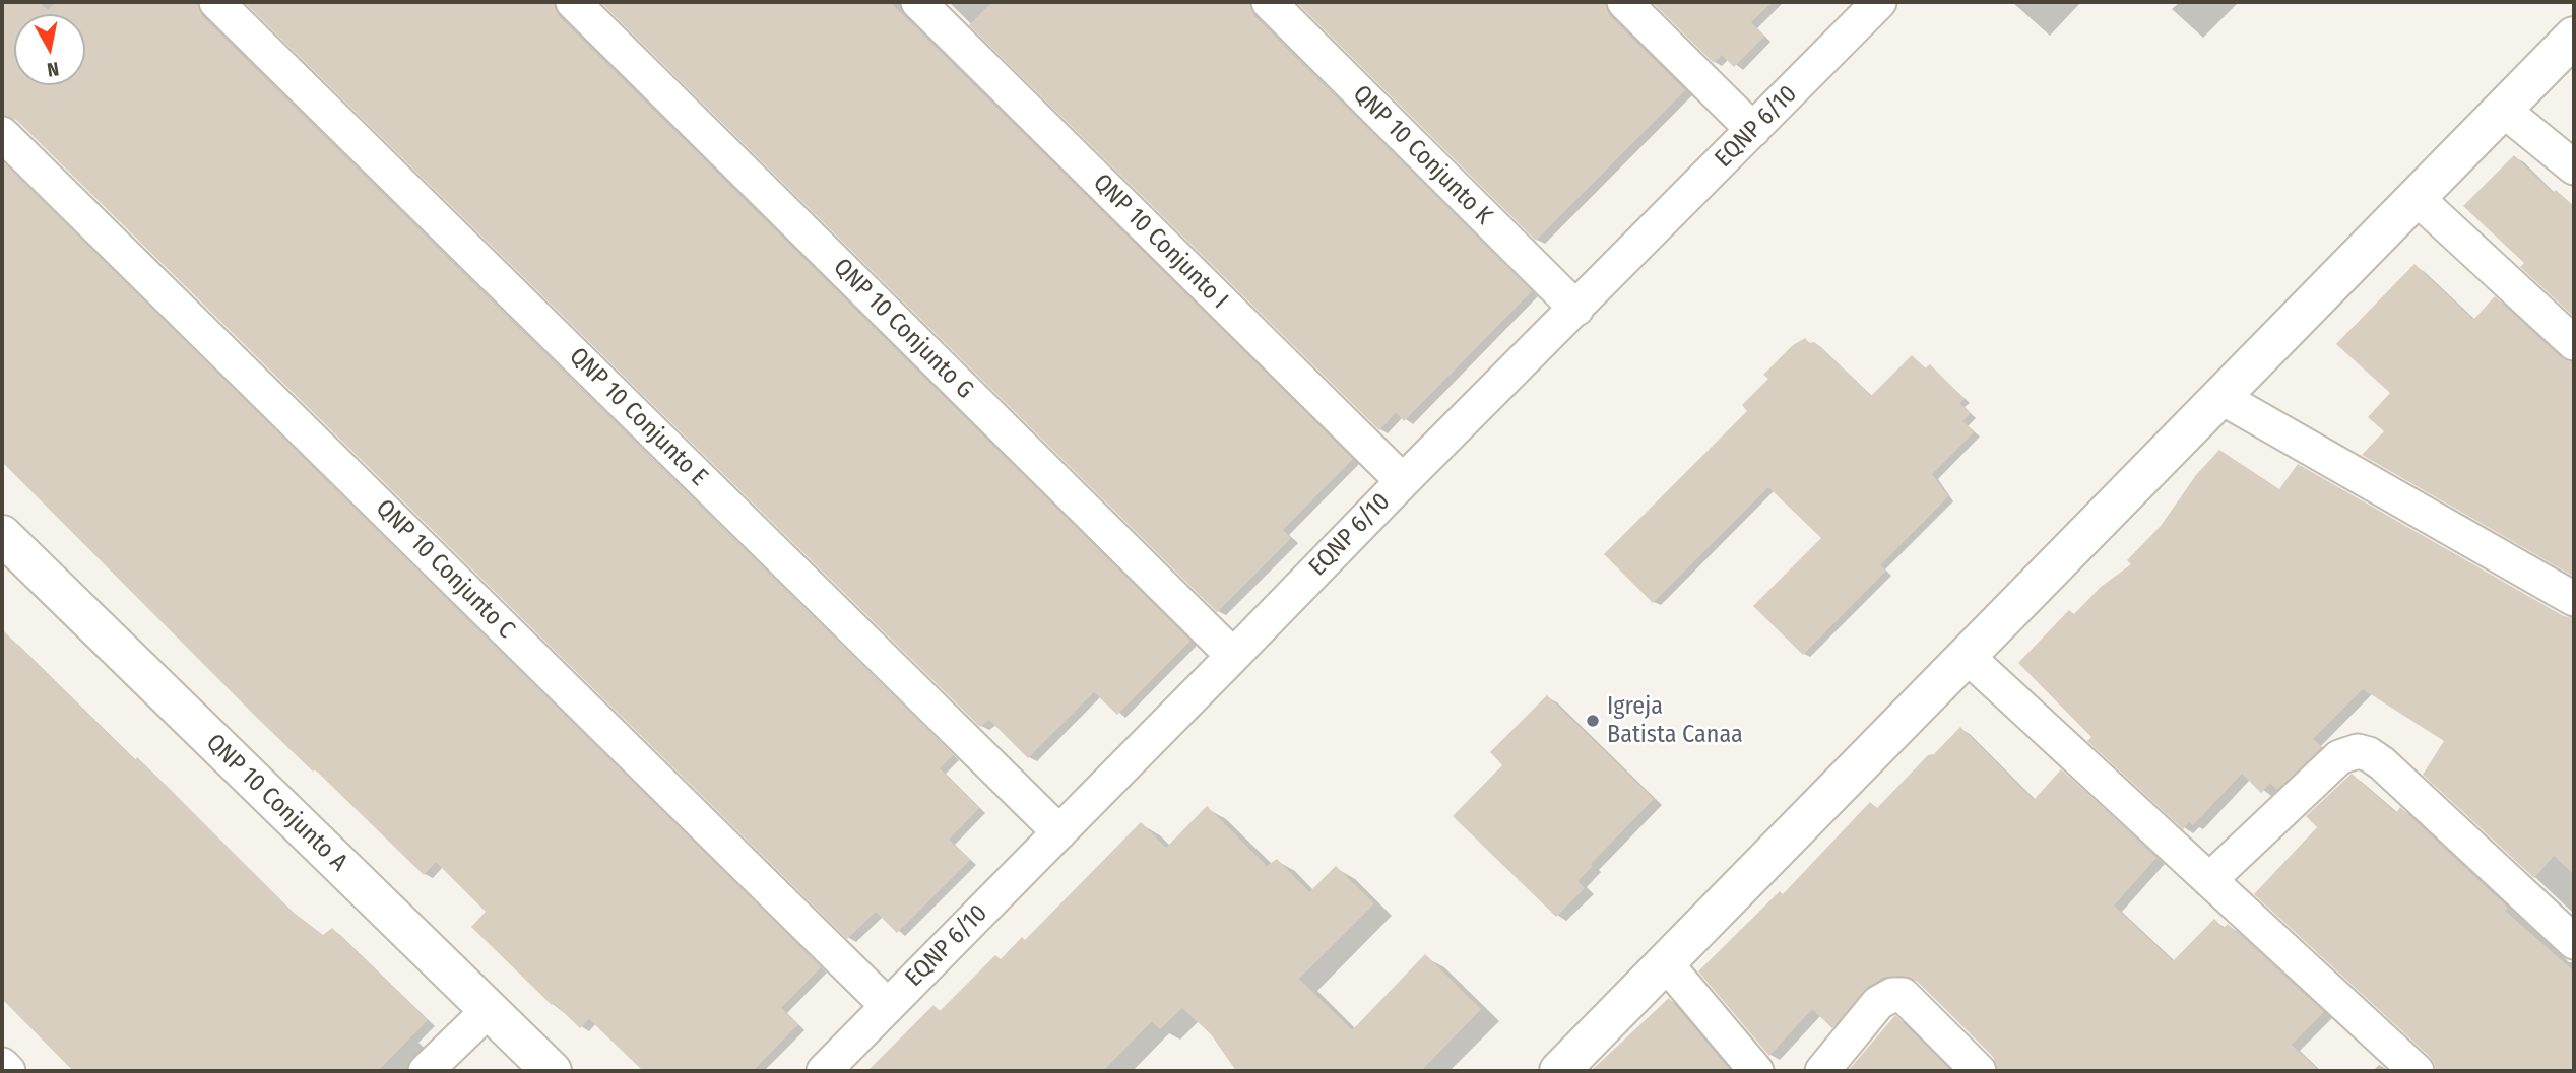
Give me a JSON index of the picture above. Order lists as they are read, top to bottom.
{
  "streets": {
    "street": [
      "EQNP 6/10",
      "QNP 10 Conjunto K",
      "QNP 10 Conjunto I",
      "QNP 10 Conjunto G",
      "QNP 10 Conjunto E",
      "QNP 10 Conjunto C",
      "QNP 10 Conjunto A"
    ]
  },
  "crossings": [
    ["EQNP 6/10", "QNP 10 Conjunto K"],
    ["EQNP 6/10", "QNP 10 Conjunto I"],
    ["EQNP 6/10", "QNP 10 Conjunto G"],
    ["EQNP 6/10", "QNP 10 Conjunto E"],
    ["EQNP 6/10", "QNP 10 Conjunto C"]
  ],
  "places": ["Igreja Batista Canaa"],
  "north": "bottom"
}
